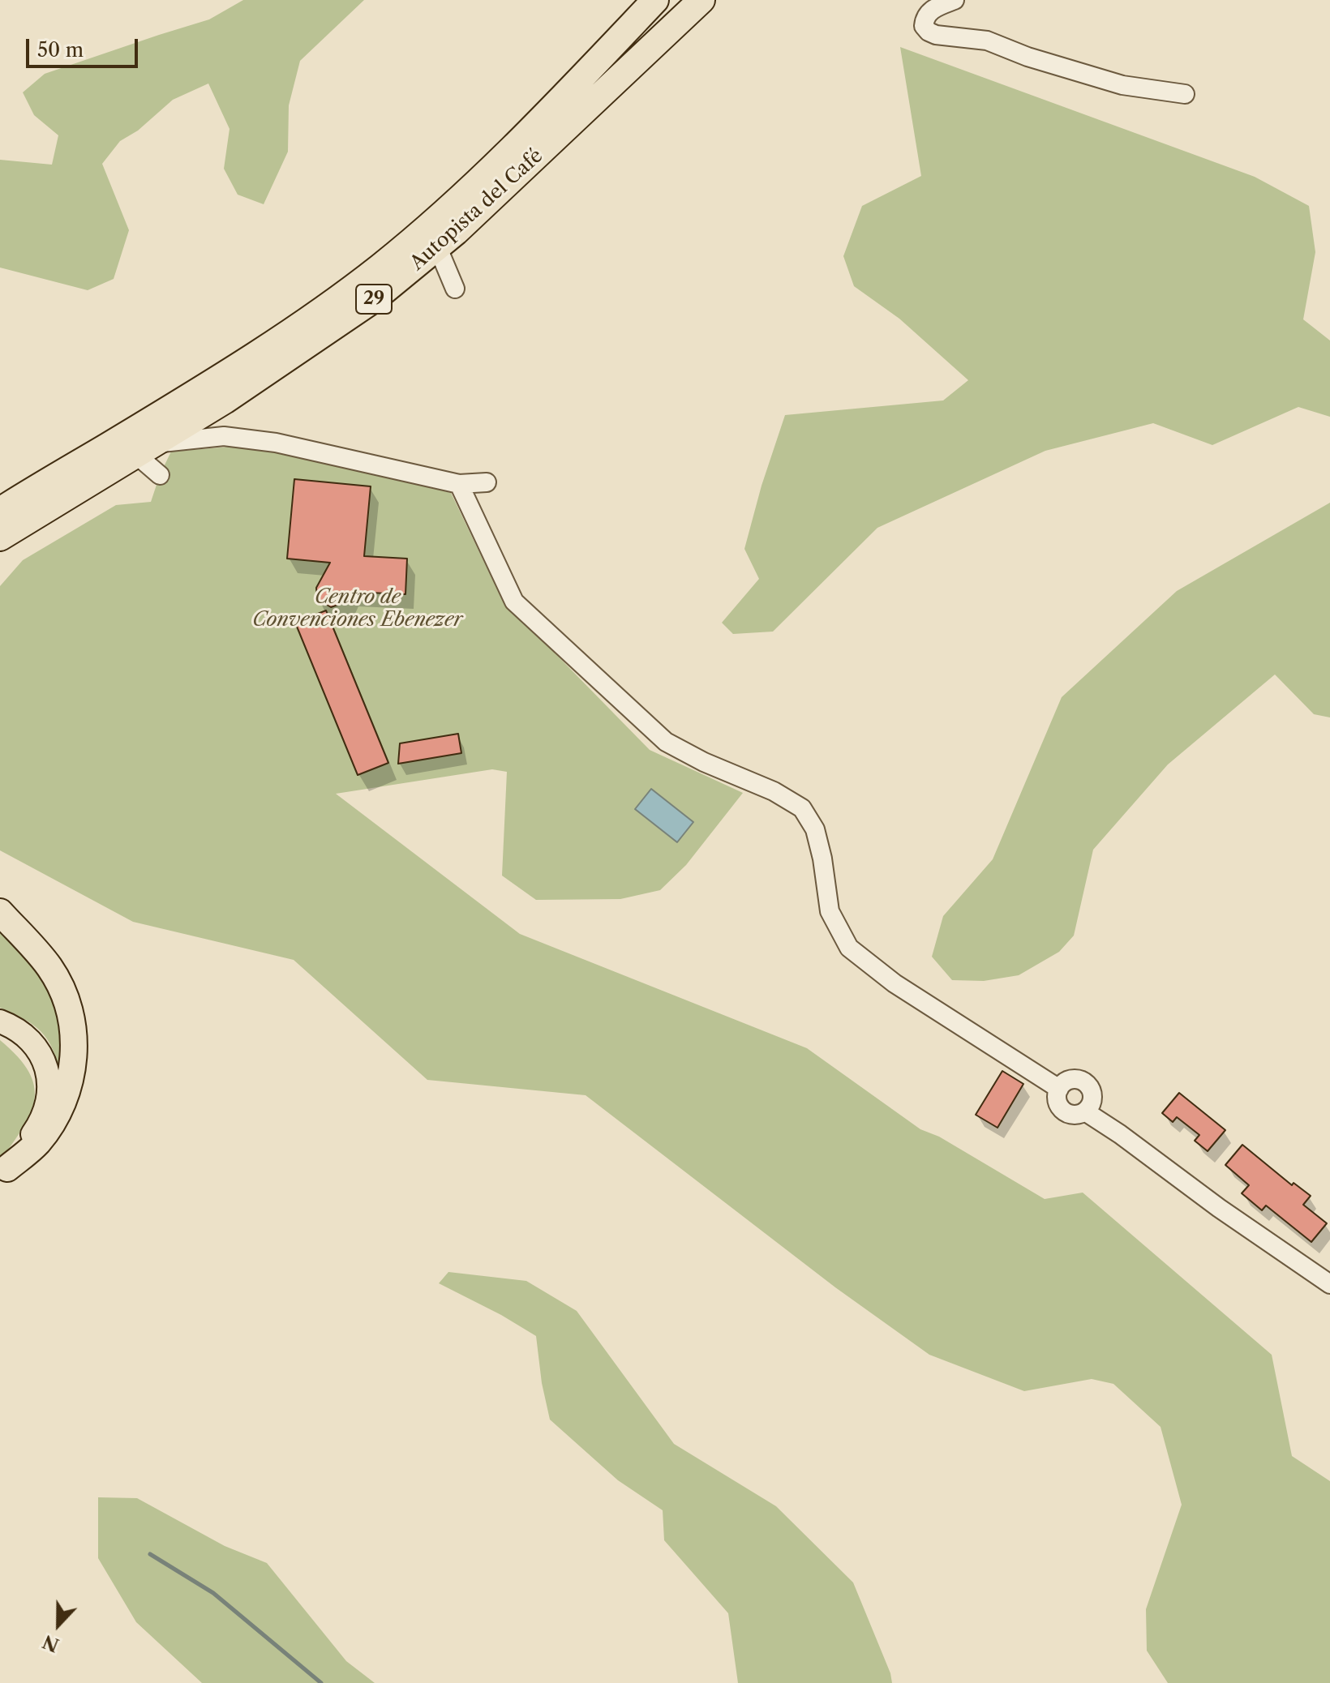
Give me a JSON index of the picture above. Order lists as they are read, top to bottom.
{
  "streets": {
    "highway": ["Autopista del Café", "29"]
  },
  "parks": ["Centro de Convenciones Ebenezer"],
  "scale_bar": "50 m",
  "north": "bottom"
}
